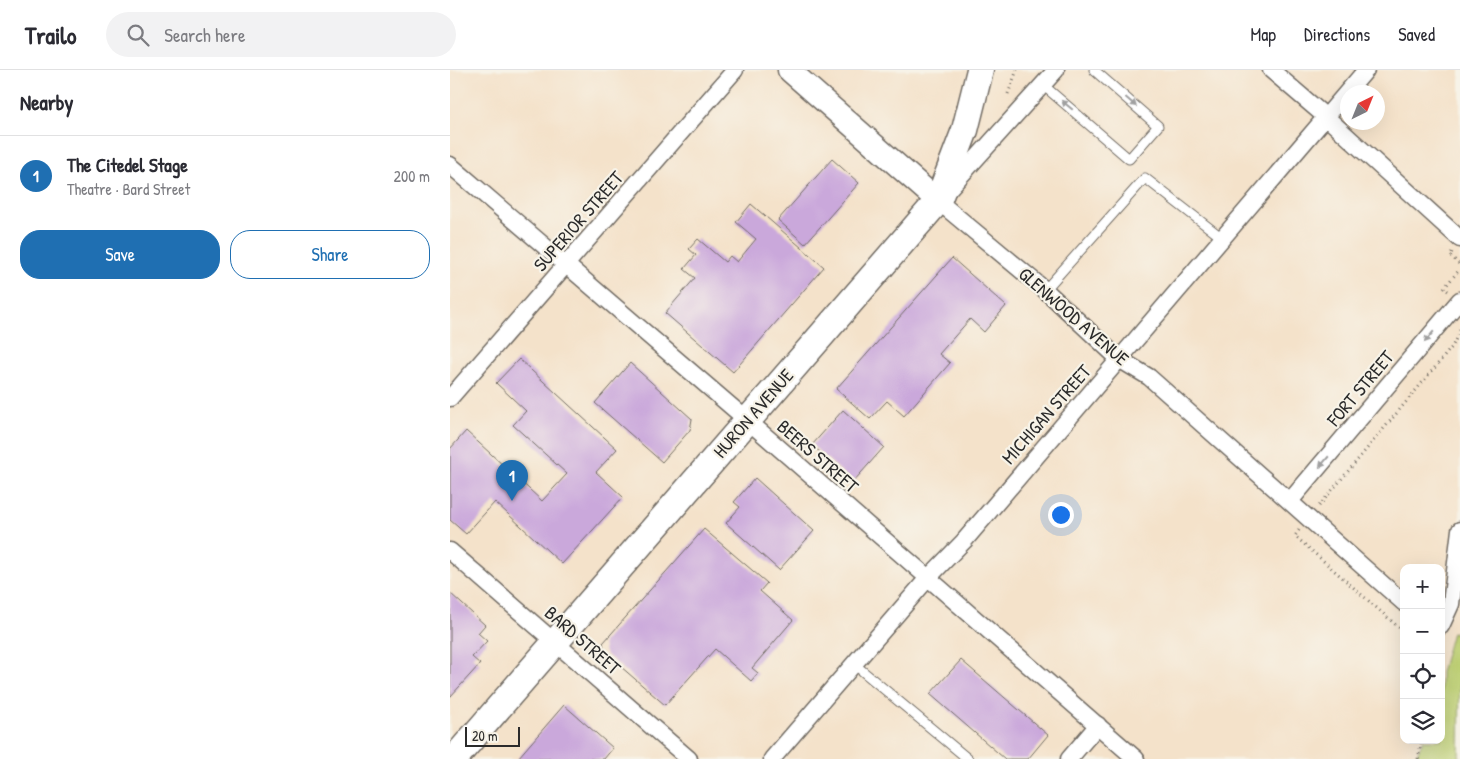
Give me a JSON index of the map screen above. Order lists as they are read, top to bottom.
{
  "streets": {
    "main road": ["HURON AVENUE"],
    "street": [
      "SUPERIOR STREET",
      "GLENWOOD AVENUE",
      "FORT STREET",
      "MICHIGAN STREET",
      "BEERS STREET",
      "BARD STREET"
    ]
  },
  "crossings": [
    ["SUPERIOR STREET", "BEERS STREET"],
    ["GLENWOOD AVENUE", "FORT STREET"],
    ["GLENWOOD AVENUE", "HURON AVENUE"],
    ["GLENWOOD AVENUE", "MICHIGAN STREET"],
    ["HURON AVENUE", "BEERS STREET"],
    ["HURON AVENUE", "BARD STREET"],
    ["MICHIGAN STREET", "BEERS STREET"]
  ],
  "one_way": ["FORT STREET"],
  "scale_bar": "20 m",
  "north": "top right",
  "page": {
    "header": "Trailo",
    "search": "Search here",
    "nav": ["Map", "Directions", "Saved"],
    "heading": "Nearby",
    "list": [
      {
        "mark": "1",
        "name": "The Citedel Stage",
        "note": "Theatre · Bard Street",
        "value": "200 m"
      }
    ],
    "buttons": ["Save", "Share"],
    "pins": "1",
    "map_buttons": ["+", "−"],
    "scale": "20 m"
  }
}
